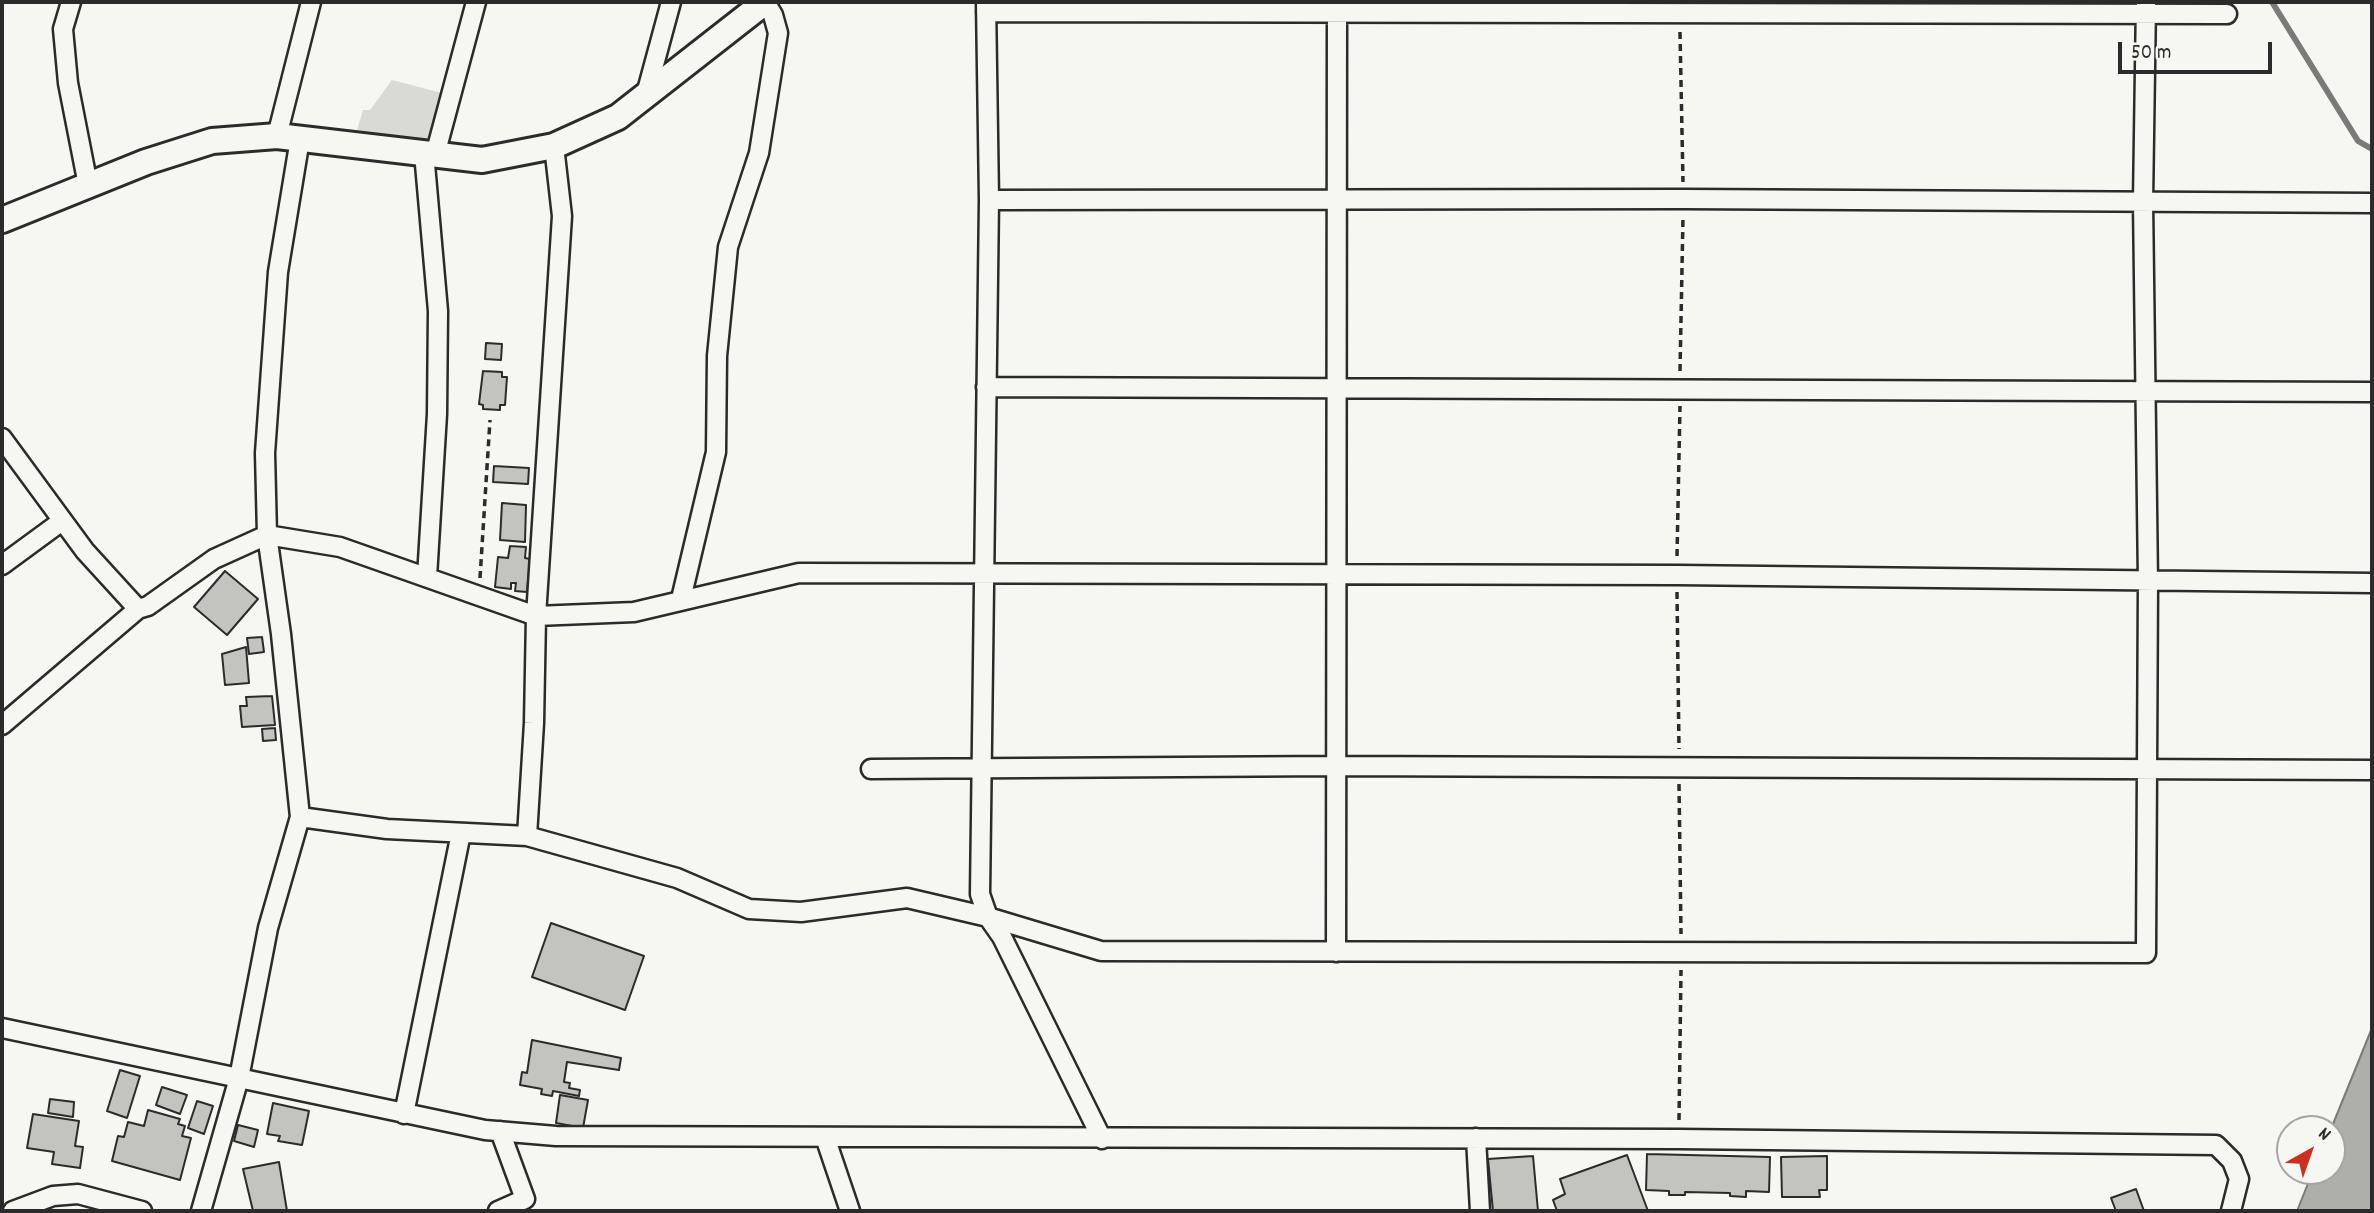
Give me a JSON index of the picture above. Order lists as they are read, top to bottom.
{
  "scale_bar": "50 m",
  "north": "top right"
}
